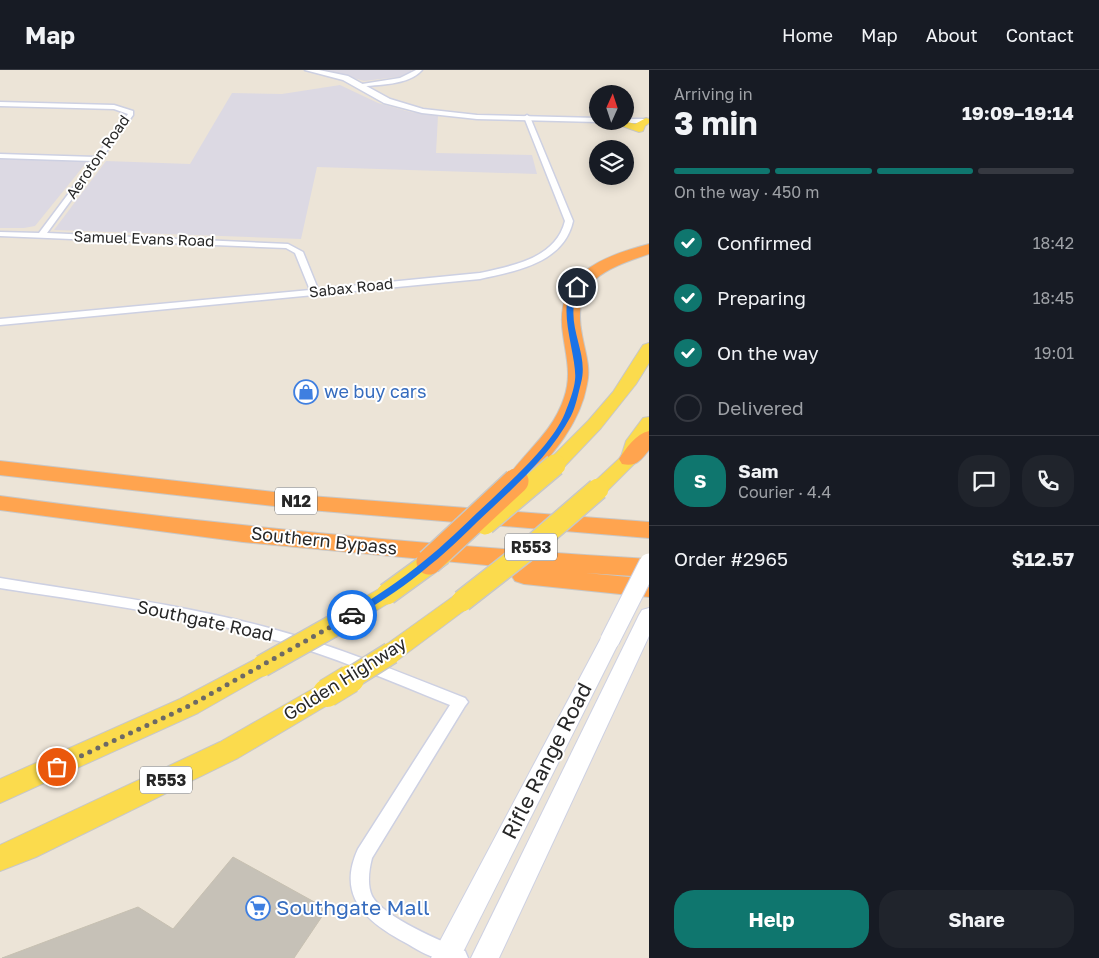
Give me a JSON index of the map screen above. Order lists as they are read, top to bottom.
{
  "streets": {
    "highway": [
      "N12",
      "Southern Bypass",
      "R553",
      "Golden Highway"
    ],
    "main road": ["Rifle Range Road"],
    "street": [
      "Aeroton Road",
      "Samuel Evans Road",
      "Sabax Road",
      "Southgate Road"
    ]
  },
  "crossings": [
    ["Aeroton Road", "Samuel Evans Road"],
    ["Samuel Evans Road", "Sabax Road"],
    ["Southgate Road", "Rifle Range Road"]
  ],
  "places": {
    "shop": ["we buy cars"],
    "supermarket": ["Southgate Mall"]
  },
  "north": "top",
  "page": {
    "header": "Map",
    "nav": [
      "Home",
      "Map",
      "About",
      "Contact"
    ],
    "heading": ["3 min", "Arriving in", "19:09–19:14"],
    "panel": [
      "Sam",
      "Courier · 4.4",
      "Order #2965",
      "$12.57"
    ],
    "bar": "On the way · 450 m",
    "list": [
      ["Confirmed", "18:42"],
      ["Preparing", "18:45"],
      ["On the way", "19:01"],
      "Delivered"
    ],
    "round": "S",
    "buttons": ["Help", "Share"]
  }
}
